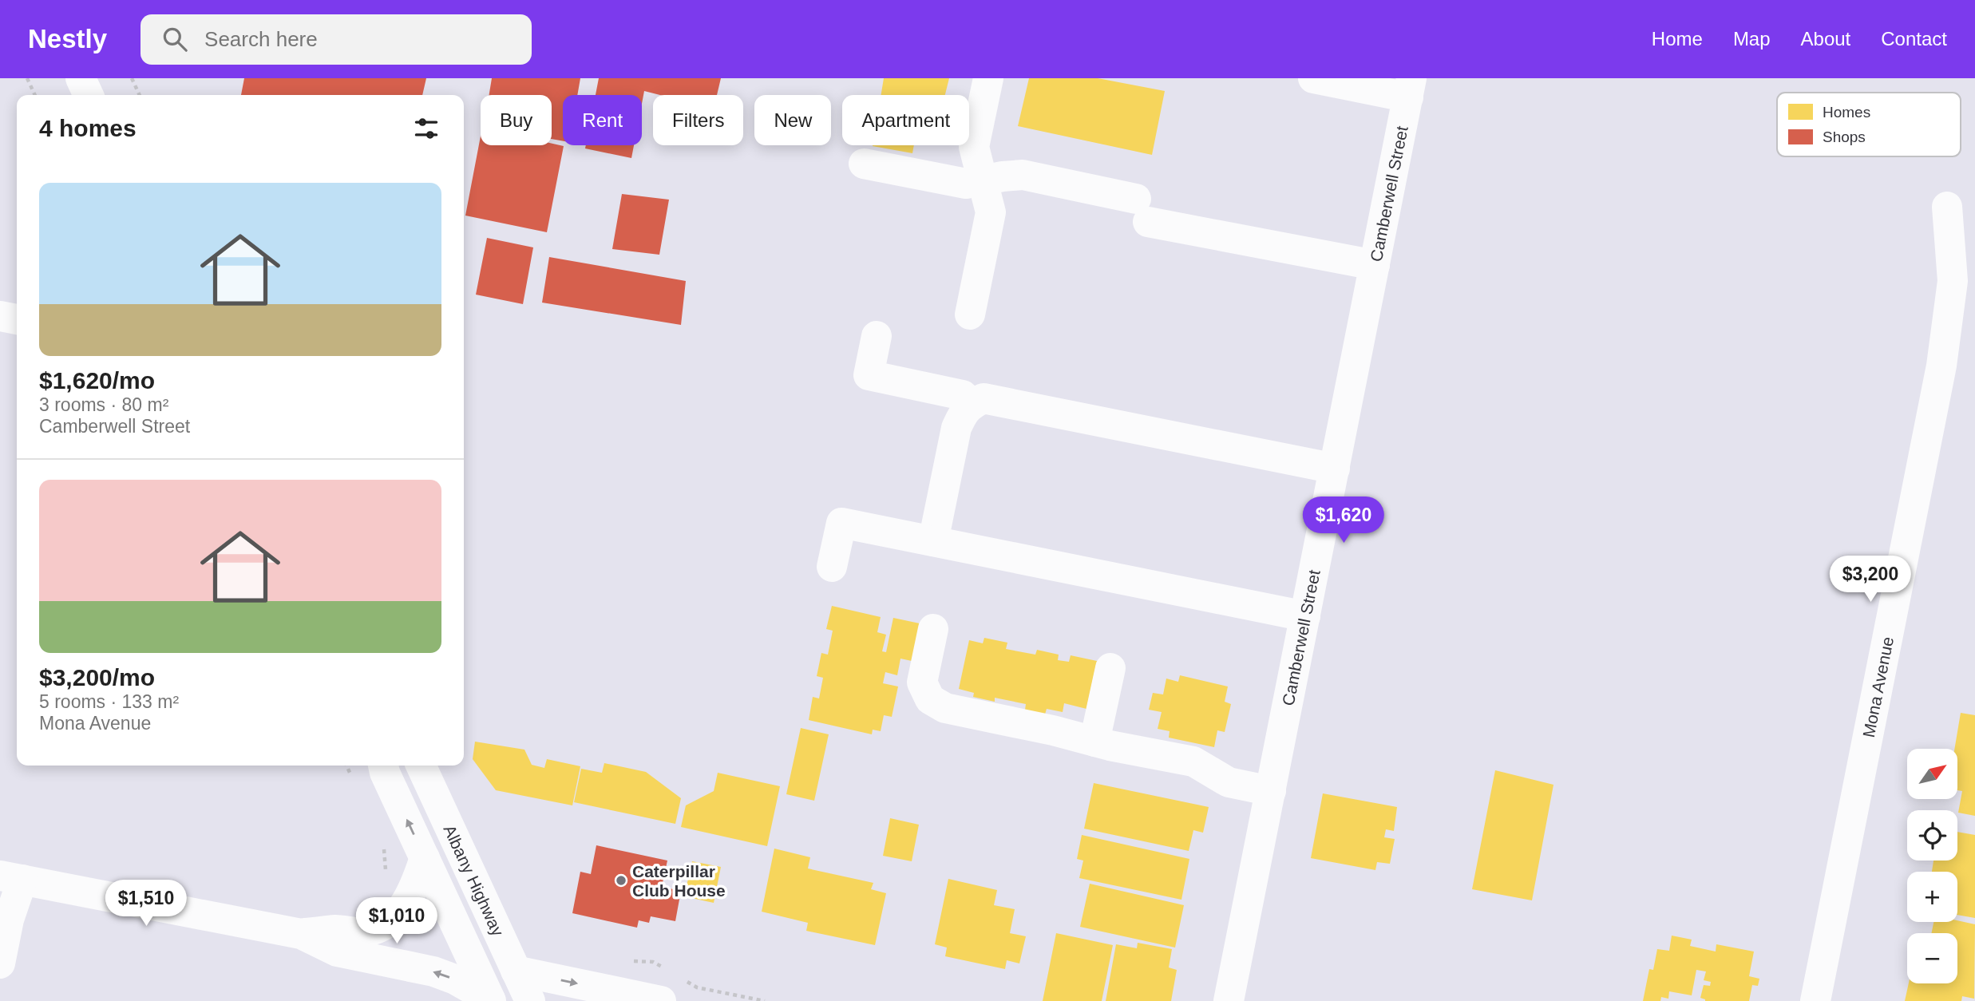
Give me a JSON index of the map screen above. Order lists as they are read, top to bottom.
{
  "streets": {
    "main road": ["Camberwell Street", "Mona Avenue", "Albany Highway"]
  },
  "places": ["Caterpillar Club House"],
  "legend": ["Homes", "Shops"],
  "north": "top right",
  "page": {
    "header": "Nestly",
    "search": "Search here",
    "nav": [
      "Home",
      "Map",
      "About",
      "Contact"
    ],
    "chip": [
      "Buy",
      "Rent",
      "Filters",
      "New",
      "Apartment"
    ],
    "heading": "4 homes",
    "list": [
      {
        "name": "$1,620/mo",
        "note": "3 rooms · 80 m² · Camberwell Street"
      },
      {
        "name": "$3,200/mo",
        "note": "5 rooms · 133 m² · Mona Avenue"
      }
    ],
    "price": [
      "$1,620",
      "$3,200",
      "$1,510",
      "$1,010"
    ],
    "map_buttons": ["+", "−"]
  }
}
